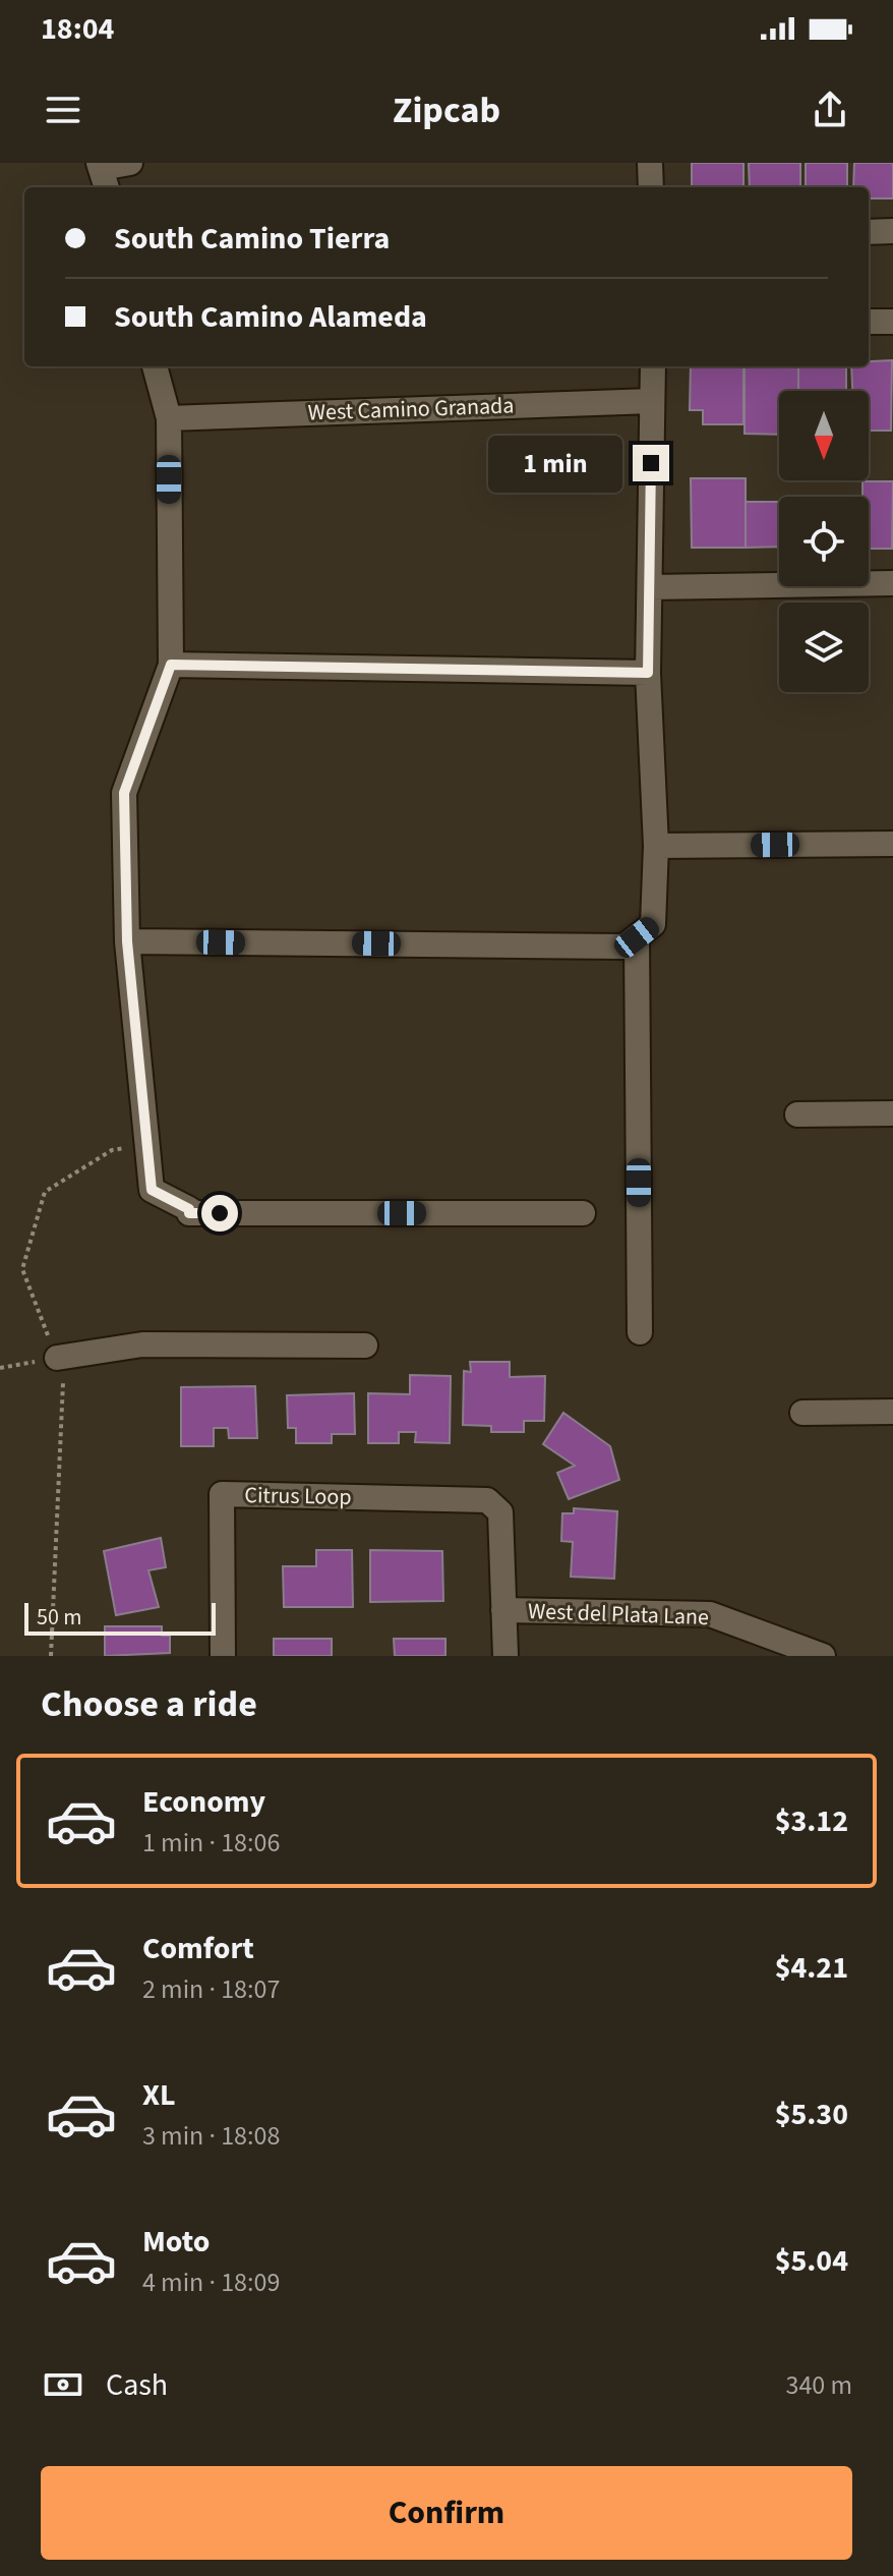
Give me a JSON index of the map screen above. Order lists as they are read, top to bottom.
{
  "streets": {
    "street": ["West Camino Granada", "Citrus Loop", "West del Plata Lane"]
  },
  "crossings": [
    ["Citrus Loop", "West del Plata Lane"]
  ],
  "scale_bar": "50 m",
  "north": "bottom",
  "page": {
    "status": "18:04",
    "header": "Zipcab",
    "banner": ["South Camino Tierra", "South Camino Alameda"],
    "bubble": "1 min",
    "scale": "50 m",
    "heading": "Choose a ride",
    "list": [
      {
        "name": "Economy",
        "note": "1 min · 18:06",
        "value": "$3.12"
      },
      {
        "name": "Comfort",
        "note": "2 min · 18:07",
        "value": "$4.21"
      },
      {
        "name": "XL",
        "note": "3 min · 18:08",
        "value": "$5.30"
      },
      {
        "name": "Moto",
        "note": "4 min · 18:09",
        "value": "$5.04"
      }
    ],
    "pay": ["Cash", "340 m"],
    "buttons": "Confirm"
  }
}
